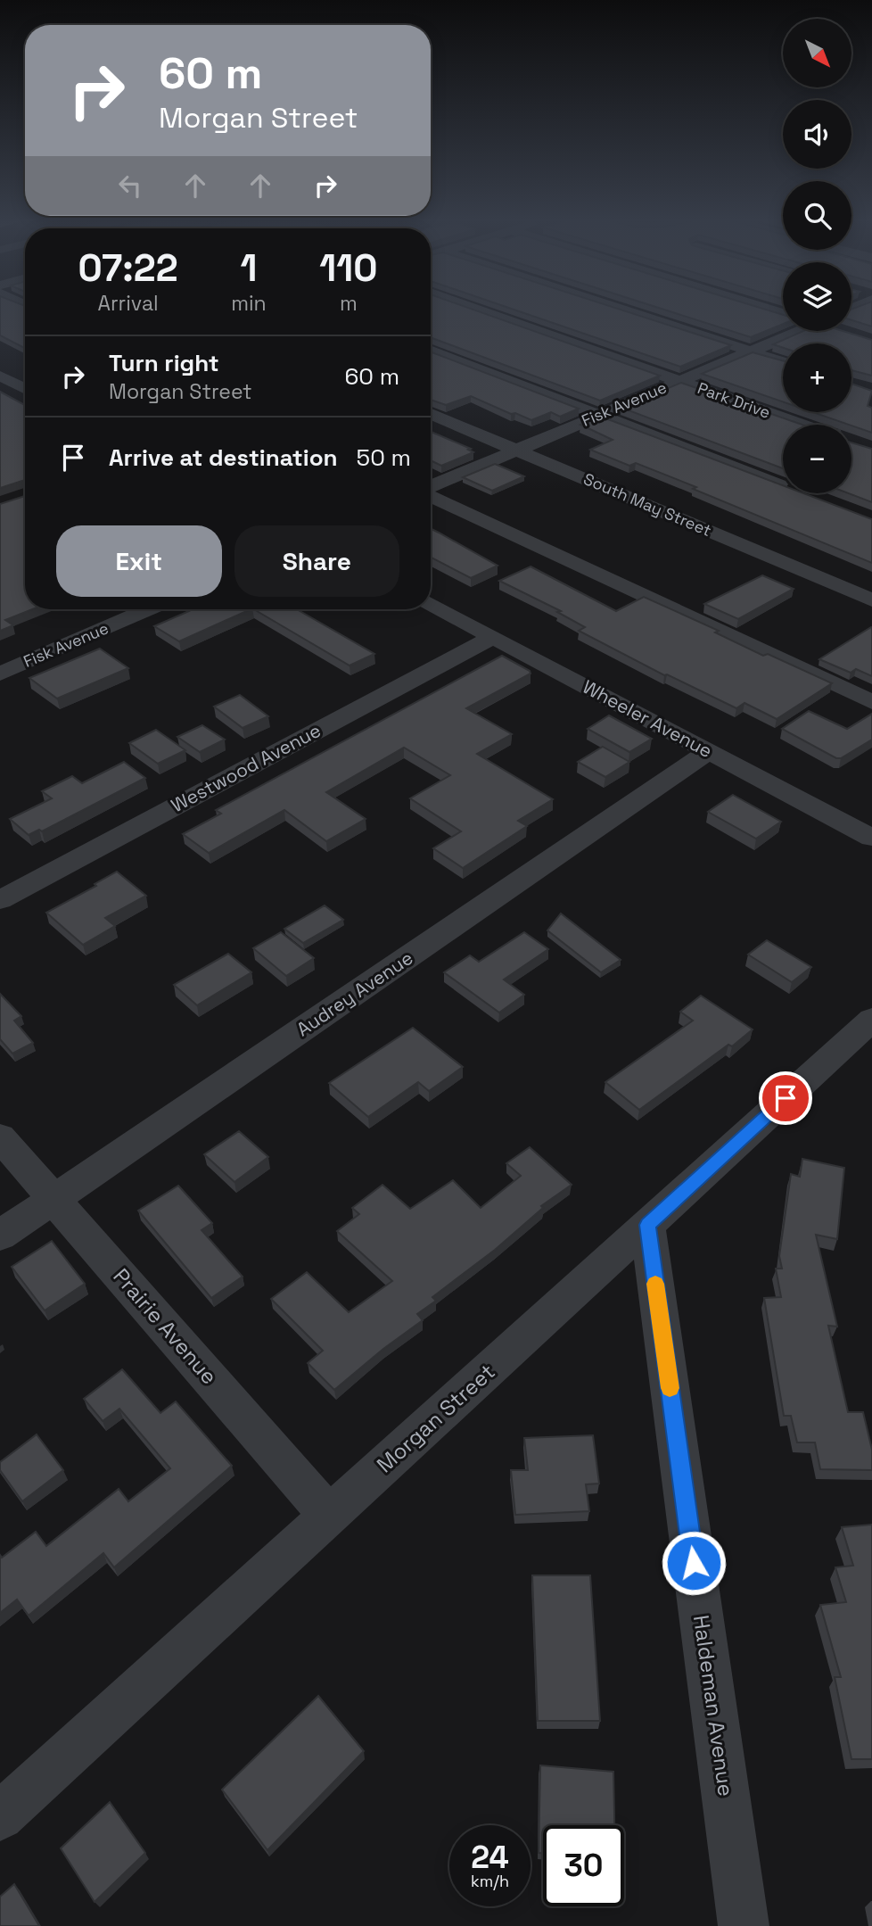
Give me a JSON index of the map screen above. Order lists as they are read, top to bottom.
{
  "streets": {
    "street": [
      "Park Drive",
      "Fisk Avenue",
      "South May Street",
      "Wheeler Avenue",
      "Westwood Avenue",
      "Audrey Avenue",
      "Prairie Avenue",
      "Morgan Street",
      "Haldeman Avenue"
    ]
  },
  "crossings": [
    ["Park Drive", "Fisk Avenue"],
    ["Fisk Avenue", "South May Street"],
    ["Wheeler Avenue", "Westwood Avenue"],
    ["Wheeler Avenue", "Audrey Avenue"],
    ["Audrey Avenue", "Prairie Avenue"],
    ["Prairie Avenue", "Morgan Street"],
    ["Morgan Street", "Haldeman Avenue"]
  ],
  "north": "bottom right",
  "page": {
    "map_buttons": ["+", "−"],
    "turn": ["60 m", "Morgan Street"],
    "eta": [
      "07:22",
      "Arrival",
      "1",
      "min",
      "110",
      "m"
    ],
    "list": [
      {
        "name": "Turn right",
        "note": "Morgan Street",
        "value": "60 m"
      },
      {
        "name": "Arrive at destination",
        "value": "50 m"
      }
    ],
    "buttons": ["Exit", "Share"],
    "speed": "24 km/h",
    "limit": "30"
  }
}
